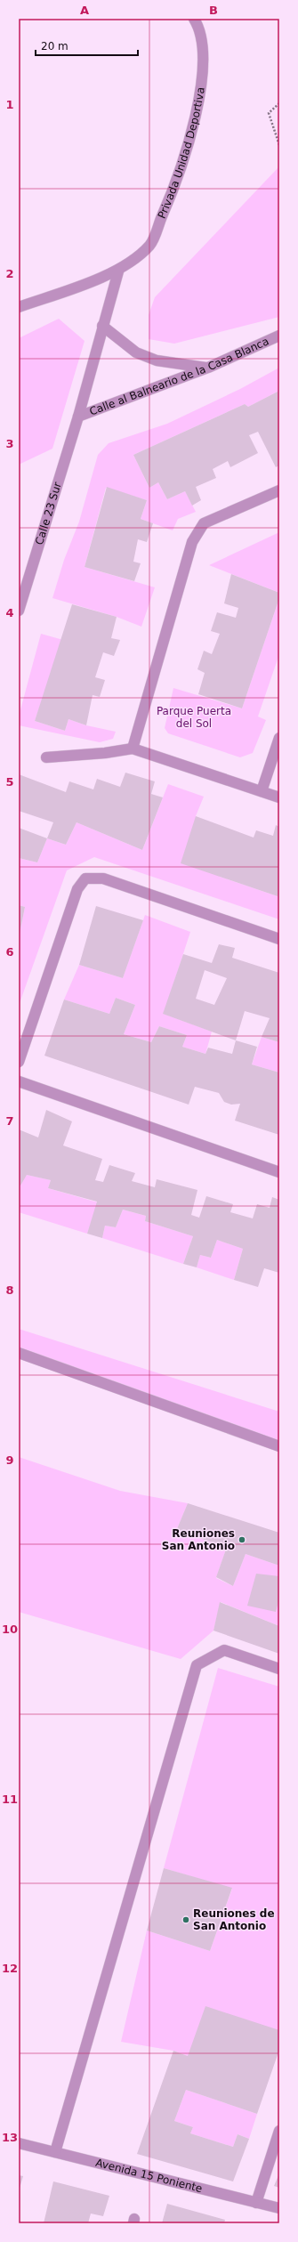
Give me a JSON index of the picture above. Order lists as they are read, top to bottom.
{
  "streets": {
    "street": [
      "Privada Unidad Deportiva",
      "Calle al Balneario de la Casa Blanca",
      "Calle 23 Sur",
      "Avenida 15 Poniente"
    ]
  },
  "crossings": [
    ["Privada Unidad Deportiva", "Calle 23 Sur"],
    ["Calle al Balneario de la Casa Blanca", "Calle 23 Sur"]
  ],
  "parks": ["Parque Puerta del Sol"],
  "places": ["Reuniones San Antonio", "Reuniones de San Antonio"],
  "scale_bar": "20 m",
  "grid": {
    "columns": ["A", "B"],
    "rows": [
      "1",
      "2",
      "3",
      "4",
      "5",
      "6",
      "7",
      "8",
      "9",
      "10",
      "11",
      "12",
      "13"
    ]
  }
}
